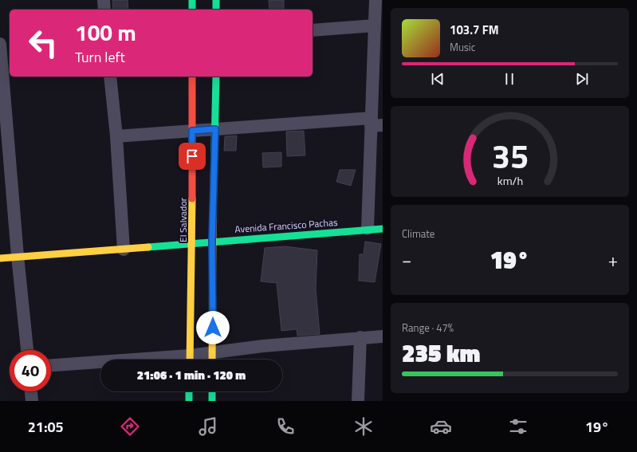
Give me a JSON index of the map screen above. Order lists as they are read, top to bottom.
{
  "streets": {
    "street": ["El Salvador", "Avenida Francisco Pachas"]
  },
  "crossings": [
    ["El Salvador", "Avenida Francisco Pachas"]
  ],
  "page": {
    "turn": ["100 m", "Turn left"],
    "song": ["103.7 FM", "Music"],
    "tile": [
      "Climate",
      ["Range · 47%", "235 km"]
    ],
    "heat": ["−", "19°", "+"],
    "limit": "40",
    "trip": "21:06 · 1 min · 120 m",
    "tabs": ["21:05", "19°"],
    "gauge": ["35", "km/h"]
  }
}
